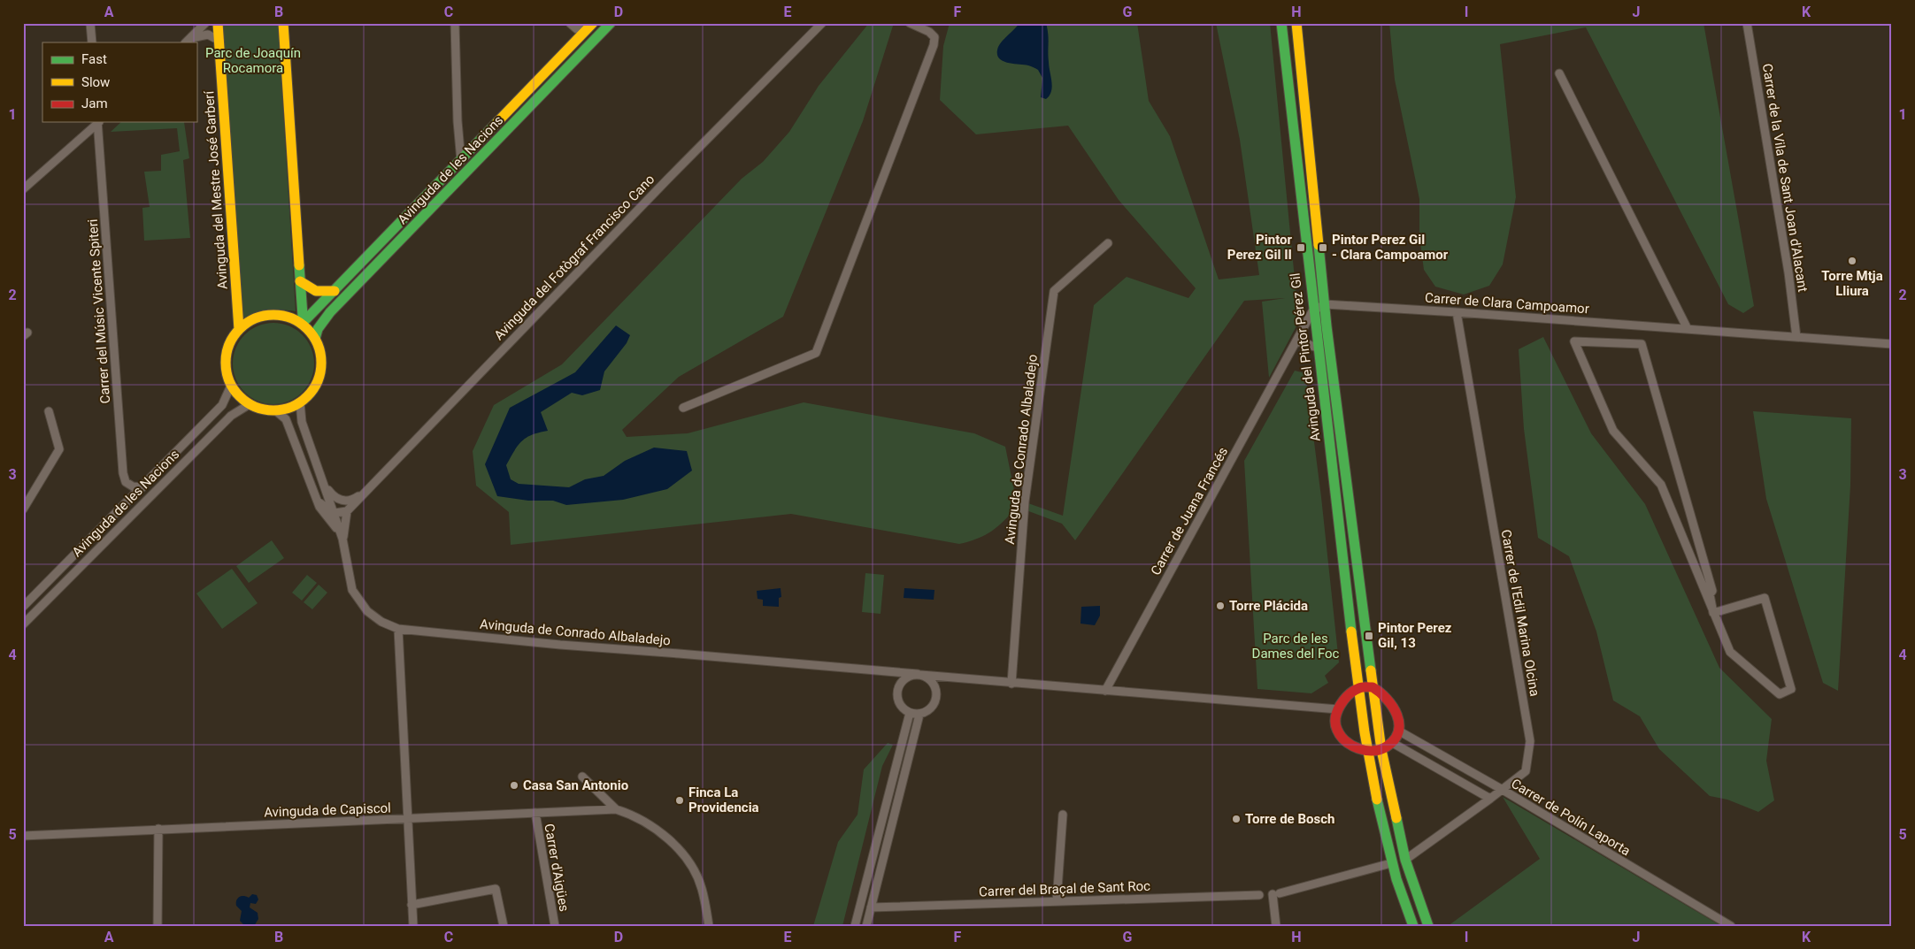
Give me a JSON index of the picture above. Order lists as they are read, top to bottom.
{
  "streets": {
    "main road": ["Avinguda de les Nacions", "Avinguda del Mestre José Garberí", "Avinguda del Pintor Pérez Gil"],
    "street": [
      "Carrer de la Vila de Sant Joan d'Alacant",
      "Avinguda del Fotògraf Francisco Cano",
      "Carrer de Clara Campoamor",
      "Carrer del Músic Vicente Spiteri",
      "Avinguda de Conrado Albaladejo",
      "Carrer de Juana Francés",
      "Carrer de l'Edil Marina Olcina",
      "Avinguda de Capiscol",
      "Carrer de Polín Laporta",
      "Carrer d'Aigües",
      "Carrer del Braçal de Sant Roc"
    ]
  },
  "crossings": [
    ["Avinguda de les Nacions", "Avinguda del Mestre José Garberí"],
    ["Avinguda de les Nacions", "Carrer del Músic Vicente Spiteri"],
    ["Carrer de la Vila de Sant Joan d'Alacant", "Carrer de Clara Campoamor"],
    ["Carrer de Clara Campoamor", "Avinguda del Pintor Pérez Gil"],
    ["Carrer de Clara Campoamor", "Carrer de l'Edil Marina Olcina"],
    ["Avinguda del Pintor Pérez Gil", "Carrer de Juana Francés"],
    ["Avinguda del Pintor Pérez Gil", "Carrer de l'Edil Marina Olcina"],
    ["Avinguda de Conrado Albaladejo", "Carrer de Juana Francés"],
    ["Carrer de l'Edil Marina Olcina", "Carrer de Polín Laporta"],
    ["Avinguda de Capiscol", "Carrer d'Aigües"]
  ],
  "parks": ["Parc de Joaquín Rocamora", "Parc de les Dames del Foc"],
  "places": {
    "transit": ["Pintor Perez Gil II", "Pintor Perez Gil - Clara Campoamor", "Pintor Perez Gil, 13"],
    "other": [
      "Torre Mtja Lliura",
      "Torre Plácida",
      "Casa San Antonio",
      "Finca La Providencia",
      "Torre de Bosch"
    ]
  },
  "legend": ["Fast", "Slow", "Jam"],
  "grid": {
    "columns": [
      "A",
      "B",
      "C",
      "D",
      "E",
      "F",
      "G",
      "H",
      "I",
      "J",
      "K"
    ],
    "rows": [
      "1",
      "2",
      "3",
      "4",
      "5"
    ]
  }
}
